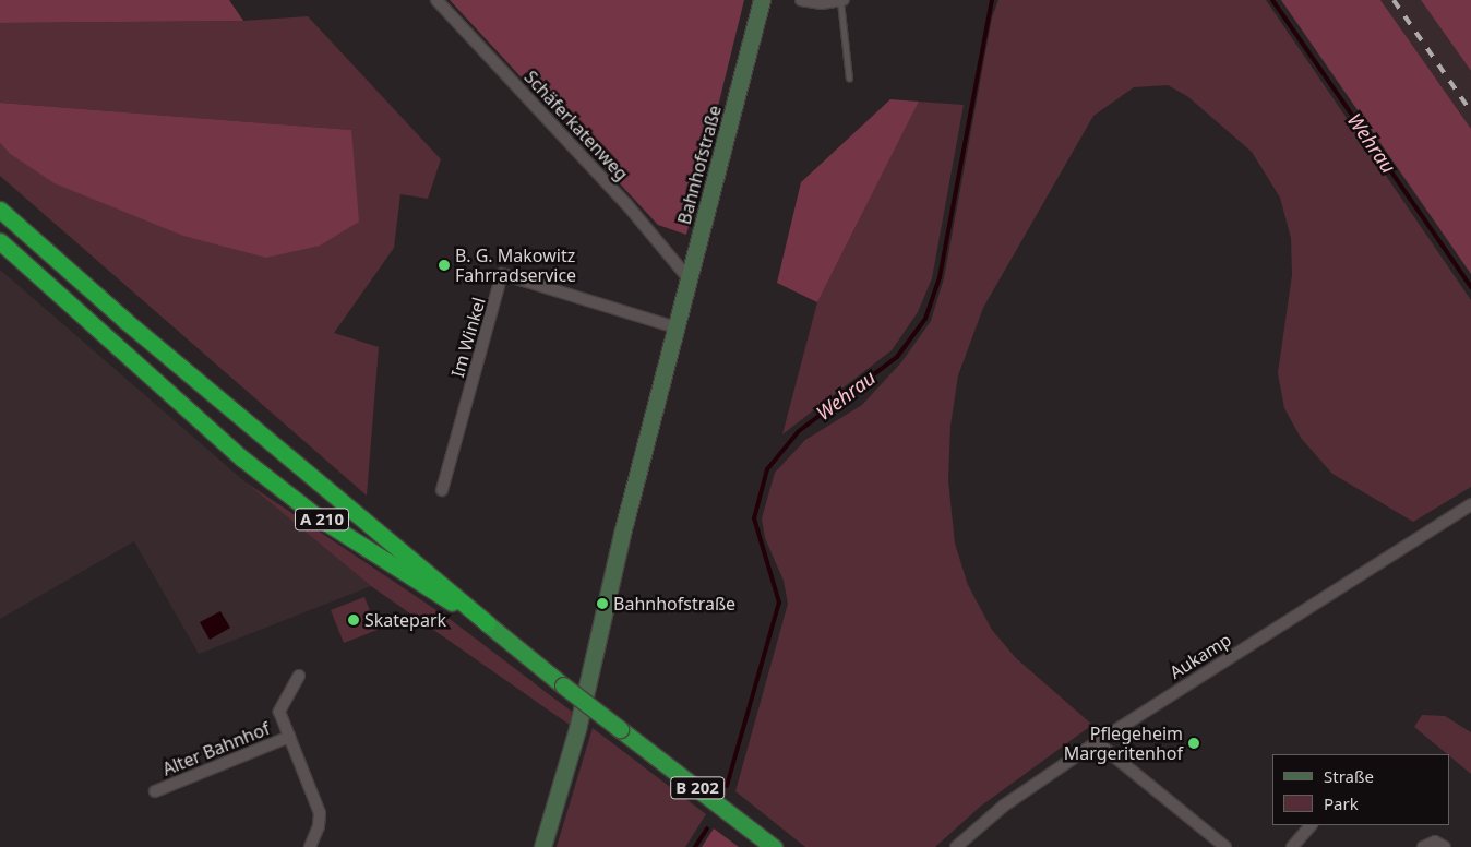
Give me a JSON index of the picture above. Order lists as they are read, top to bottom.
{
  "streets": {
    "highway": ["A 210", "B 202"],
    "main road": ["Bahnhofstraße"],
    "street": [
      "Schäferkatenweg",
      "Im Winkel",
      "Aukamp",
      "Alter Bahnhof"
    ]
  },
  "crossings": [
    ["Schäferkatenweg", "Bahnhofstraße"],
    ["Bahnhofstraße", "Im Winkel"],
    ["A 210", "B 202"]
  ],
  "water": ["Wehrau"],
  "places": [
    "B. G. Makowitz Fahrradservice",
    "Bahnhofstraße",
    "Skatepark",
    "Pflegeheim Margeritenhof"
  ],
  "legend": ["Straße", "Park"]
}
